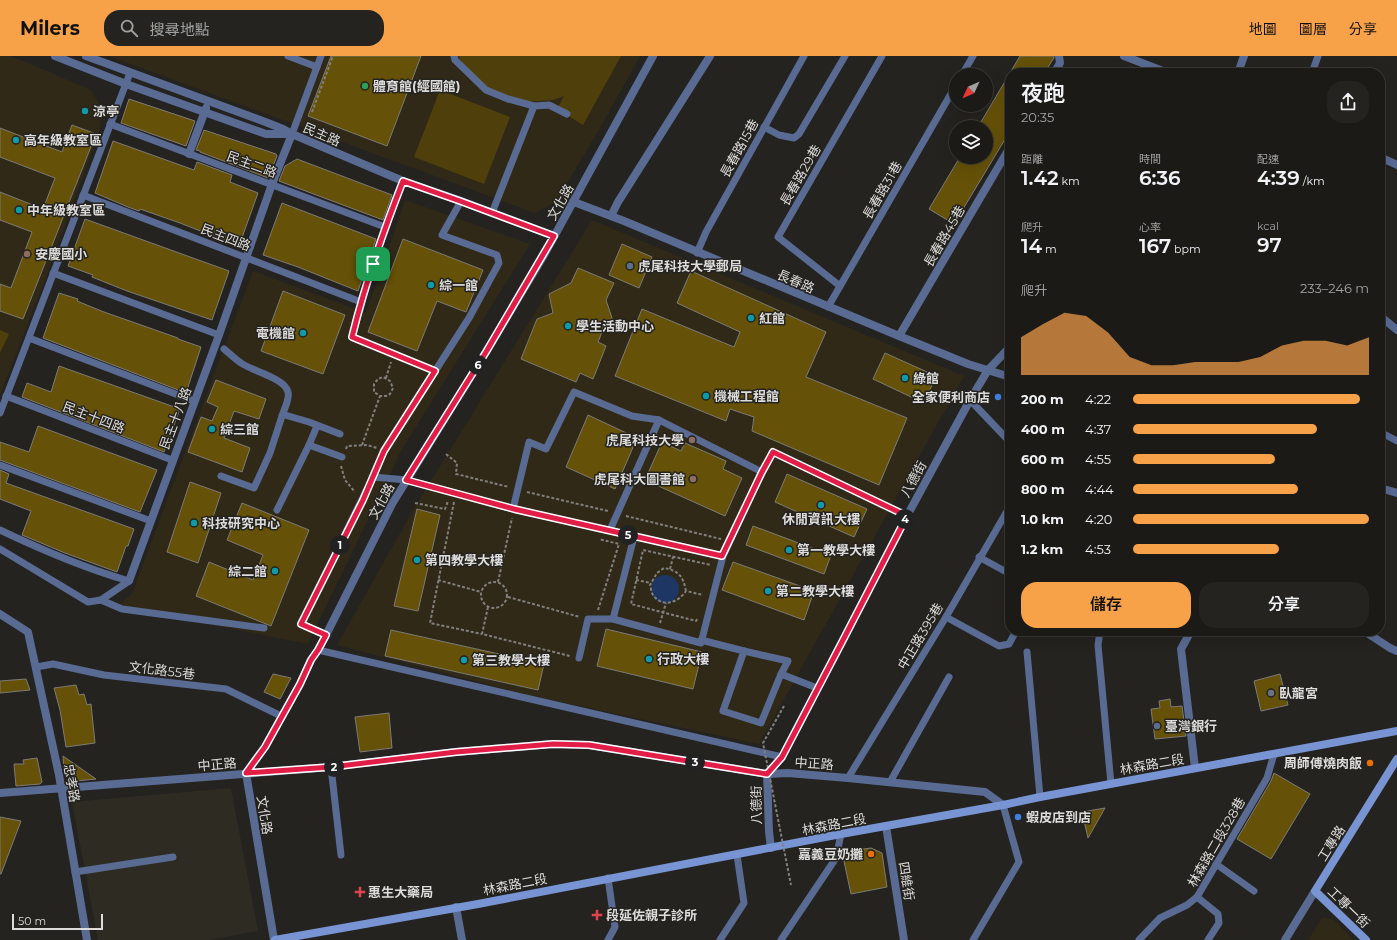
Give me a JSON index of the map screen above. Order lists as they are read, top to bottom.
{
  "streets": {
    "main road": ["林森路二段", "工專路", "工專一街"],
    "street": [
      "民主路",
      "文化路",
      "長春路45巷",
      "長春路",
      "民主十八路",
      "八德街",
      "中正路",
      "忠孝路",
      "四維街"
    ],
    "lane": [
      "長春路15巷",
      "民主二路",
      "長春路29巷",
      "長春路31巷",
      "民主四路",
      "民主十四路",
      "中正路395巷",
      "文化路55巷",
      "林森路二段328巷"
    ]
  },
  "crossings": [
    ["民主路", "文化路"],
    ["民主路", "民主十八路"],
    ["長春路15巷", "長春路"],
    ["民主二路", "民主十八路"],
    ["長春路29巷", "長春路31巷"],
    ["長春路31巷", "長春路"],
    ["文化路", "長春路"],
    ["文化路", "文化路55巷"],
    ["文化路", "中正路"],
    ["文化路", "林森路二段"],
    ["長春路45巷", "長春路"],
    ["民主四路", "民主十八路"],
    ["長春路", "八德街"],
    ["民主十四路", "民主十八路"],
    ["八德街", "中正路"],
    ["八德街", "林森路二段"],
    ["中正路395巷", "中正路"],
    ["文化路55巷", "忠孝路"],
    ["中正路", "林森路二段"],
    ["中正路", "忠孝路"],
    ["林森路二段", "林森路二段328巷"],
    ["林森路二段", "四維街"],
    ["工專路", "工專一街"]
  ],
  "places": {
    "other": [
      "體育館(經國館)",
      "涼亭",
      "高年級教室區",
      "中年級教室區",
      "安慶國小",
      "虎尾科技大學郵局",
      "綜一館",
      "紅館",
      "學生活動中心",
      "電機館",
      "綠館",
      "機械工程館",
      "全家便利商店",
      "綜三館",
      "虎尾科技大學",
      "虎尾科大圖書館",
      "休閒資訊大樓",
      "科技研究中心",
      "第一教學大樓",
      "第四教學大樓",
      "綜二館",
      "第二教學大樓",
      "行政大樓",
      "第三教學大樓",
      "臥龍宮",
      "臺灣銀行",
      "周師傅燒肉飯",
      "蝦皮店到店",
      "嘉義豆奶攤"
    ],
    "health": ["惠生大藥局", "段延佐親子診所"]
  },
  "scale_bar": "50 m",
  "north": "bottom left",
  "page": {
    "header": "Milers",
    "search": "搜尋地點",
    "nav": ["地圖", "圖層", "分享"],
    "heading": ["夜跑", "20:35"],
    "stats": [
      ["距離", "1.42 km"],
      ["時間", "6:36"],
      ["配速", "4:39 /km"],
      ["爬升", "14 m"],
      ["心率", "167 bpm"],
      ["kcal", "97"]
    ],
    "chart": ["爬升", "233–246 m"],
    "pins": [
      "6",
      "4",
      "5",
      "1",
      "3",
      "2"
    ],
    "list": [
      {
        "name": "200 m",
        "note": "4:22"
      },
      {
        "name": "400 m",
        "note": "4:37"
      },
      {
        "name": "600 m",
        "note": "4:55"
      },
      {
        "name": "800 m",
        "note": "4:44"
      },
      {
        "name": "1.0 km",
        "note": "4:20"
      },
      {
        "name": "1.2 km",
        "note": "4:53"
      }
    ],
    "buttons": ["儲存", "分享"],
    "scale": "50 m"
  }
}
